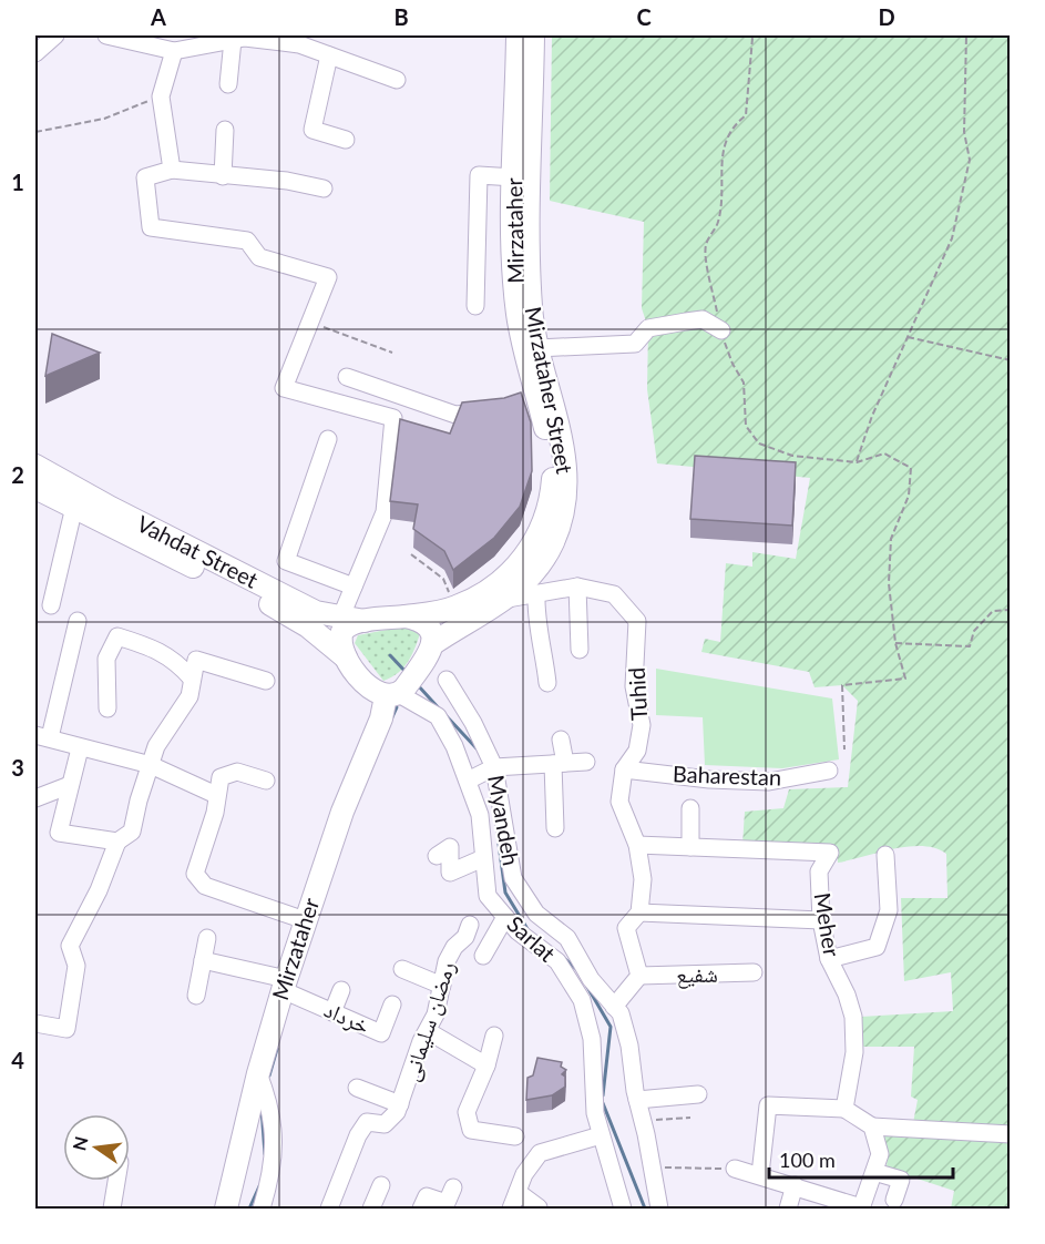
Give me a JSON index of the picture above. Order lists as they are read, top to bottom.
{
  "streets": {
    "main road": ["Mirzataher", "Mirzataher Street", "Vahdat Street"],
    "street": [
      "Tuhid",
      "Baharestan",
      "Myandeh",
      "Meher",
      "Sarlat",
      "شفیع",
      "خرداد",
      "رمضان سلیمانی"
    ]
  },
  "crossings": [
    ["Mirzataher", "Mirzataher Street"],
    ["Mirzataher", "Vahdat Street"],
    ["Mirzataher", "خرداد"],
    ["Mirzataher Street", "Vahdat Street"],
    ["Mirzataher Street", "Tuhid"],
    ["Tuhid", "Baharestan"],
    ["Tuhid", "Meher"],
    ["Tuhid", "شفیع"],
    ["Myandeh", "Sarlat"]
  ],
  "scale_bar": "100 m",
  "north": "left",
  "grid": {
    "columns": [
      "A",
      "B",
      "C",
      "D"
    ],
    "rows": [
      "1",
      "2",
      "3",
      "4"
    ]
  }
}
